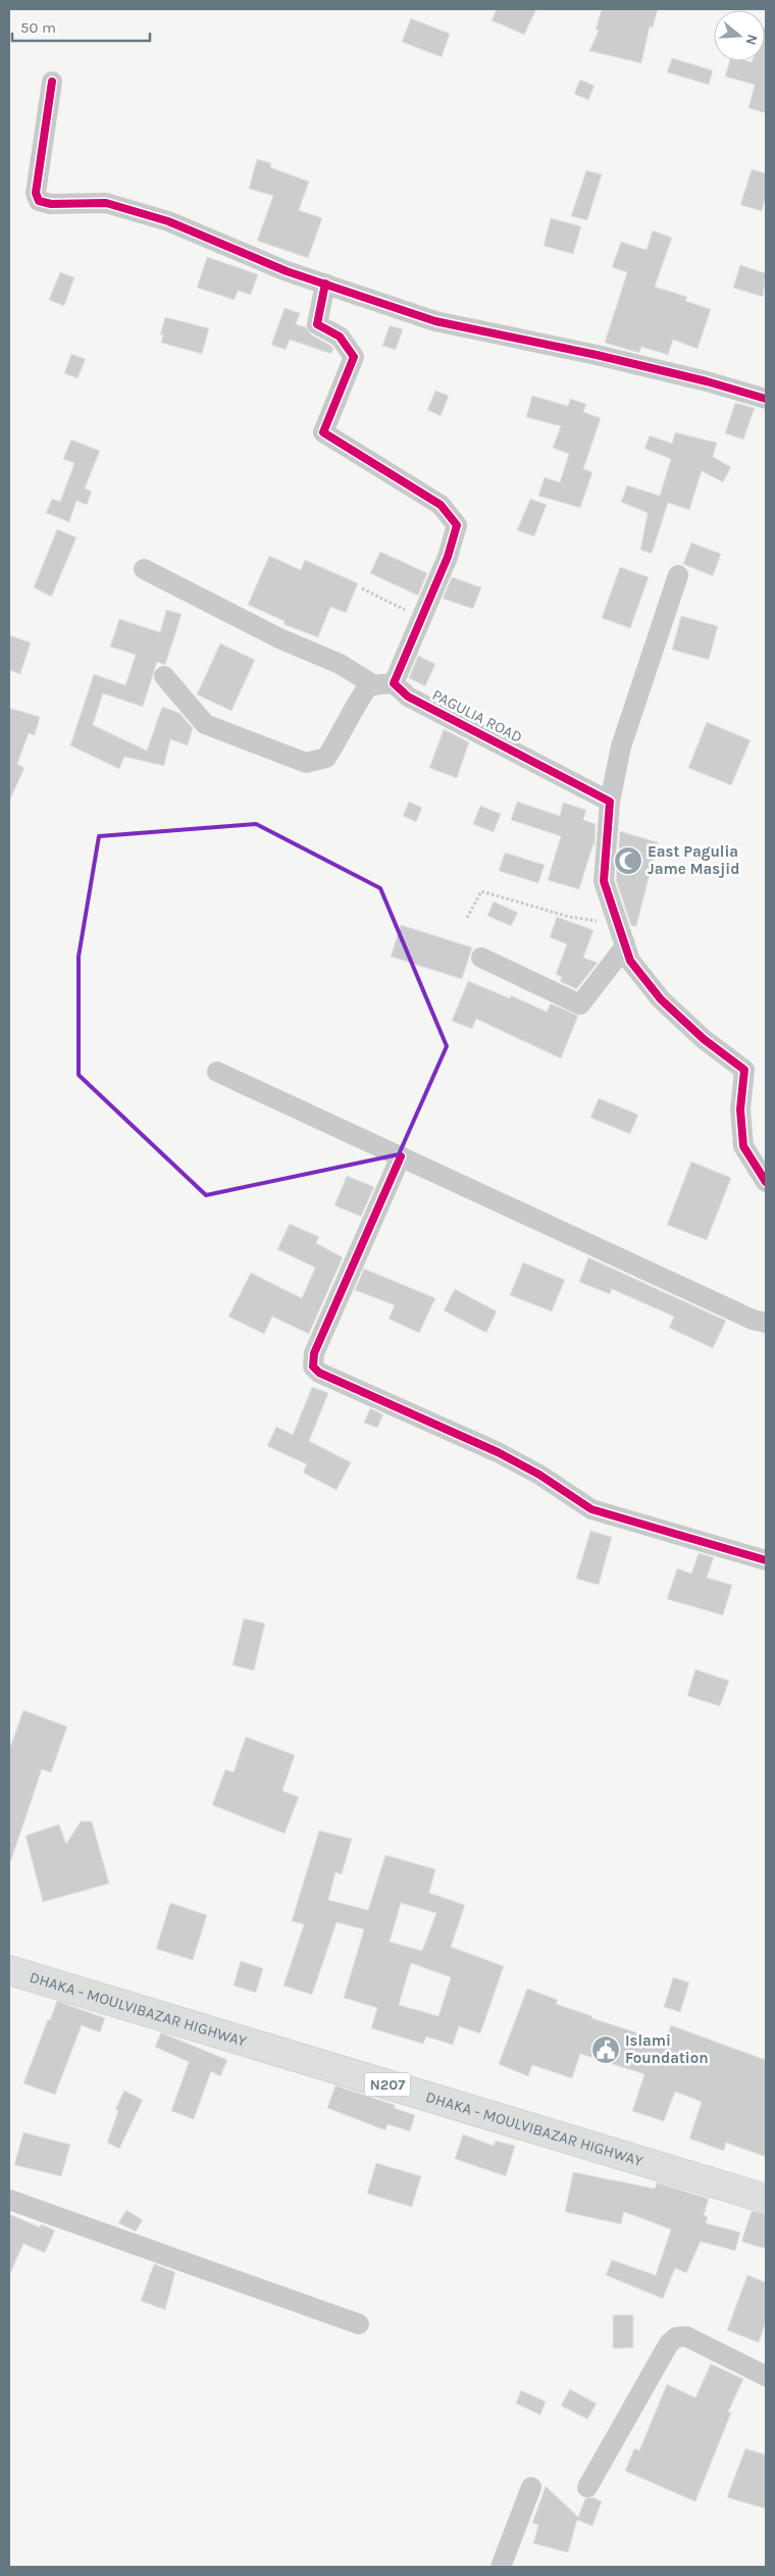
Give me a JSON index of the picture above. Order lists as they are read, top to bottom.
{
  "streets": {
    "highway": ["DHAKA - MOULVIBAZAR HIGHWAY", "N207"],
    "street": ["PAGULIA ROAD"]
  },
  "places": {
    "mosque": ["East Pagulia Jame Masjid"],
    "public building": ["Islami Foundation"]
  },
  "scale_bar": "50 m",
  "north": "right"
}
